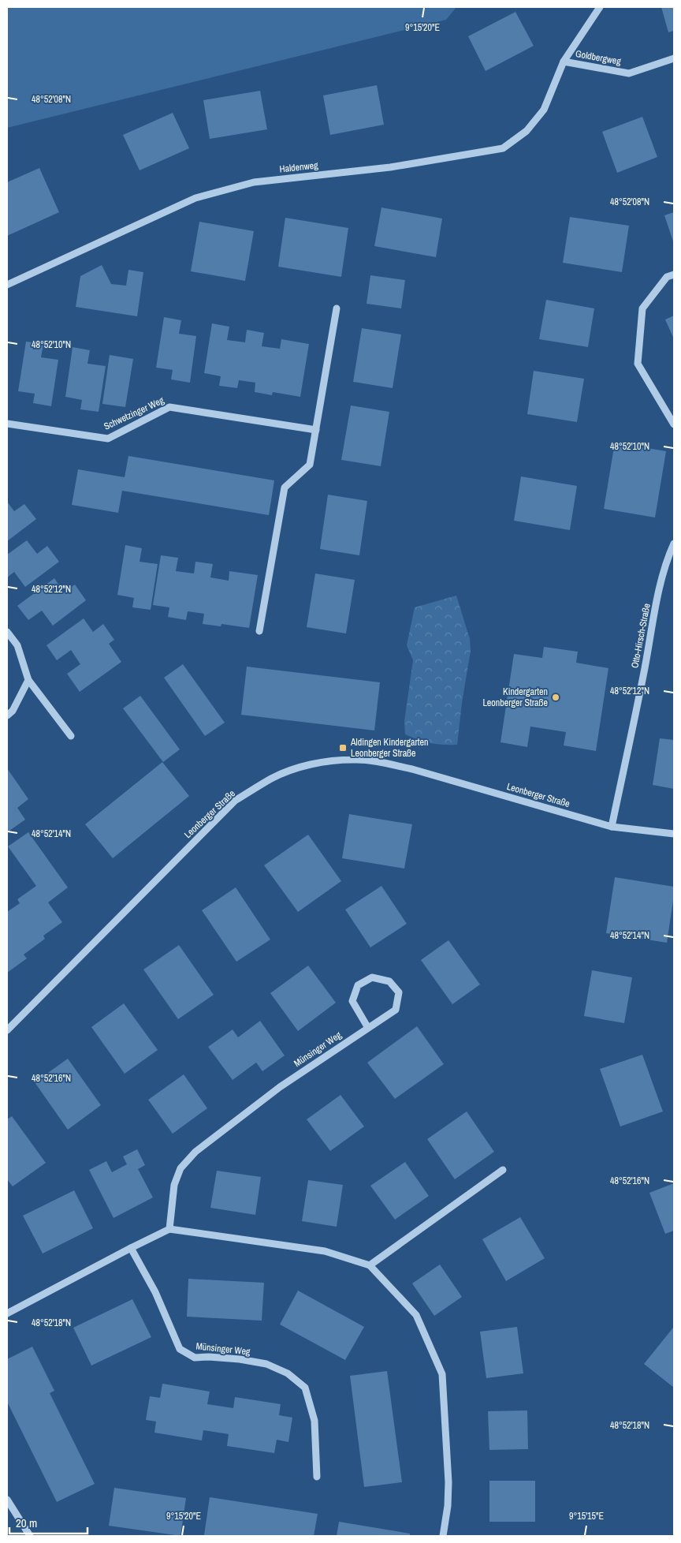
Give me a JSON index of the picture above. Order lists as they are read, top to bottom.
{
  "streets": {
    "street": [
      "Goldbergweg",
      "Haldenweg",
      "Schwetzinger Weg",
      "Otto-Hirsch-Straße",
      "Leonberger Straße",
      "Münsinger Weg"
    ]
  },
  "crossings": [
    ["Goldbergweg", "Haldenweg"],
    ["Otto-Hirsch-Straße", "Leonberger Straße"]
  ],
  "places": {
    "other": ["Kindergarten Leonberger Straße"],
    "transit": ["Aldingen Kindergarten Leonberger Straße"]
  },
  "scale_bar": "20 m",
  "coordinates": [
    "9°15'20\"E",
    "48°52'08\"N",
    "48°52'10\"N",
    "48°52'12\"N",
    "48°52'14\"N",
    "48°52'16\"N",
    "48°52'18\"N",
    "9°15'15\"E"
  ]
}
